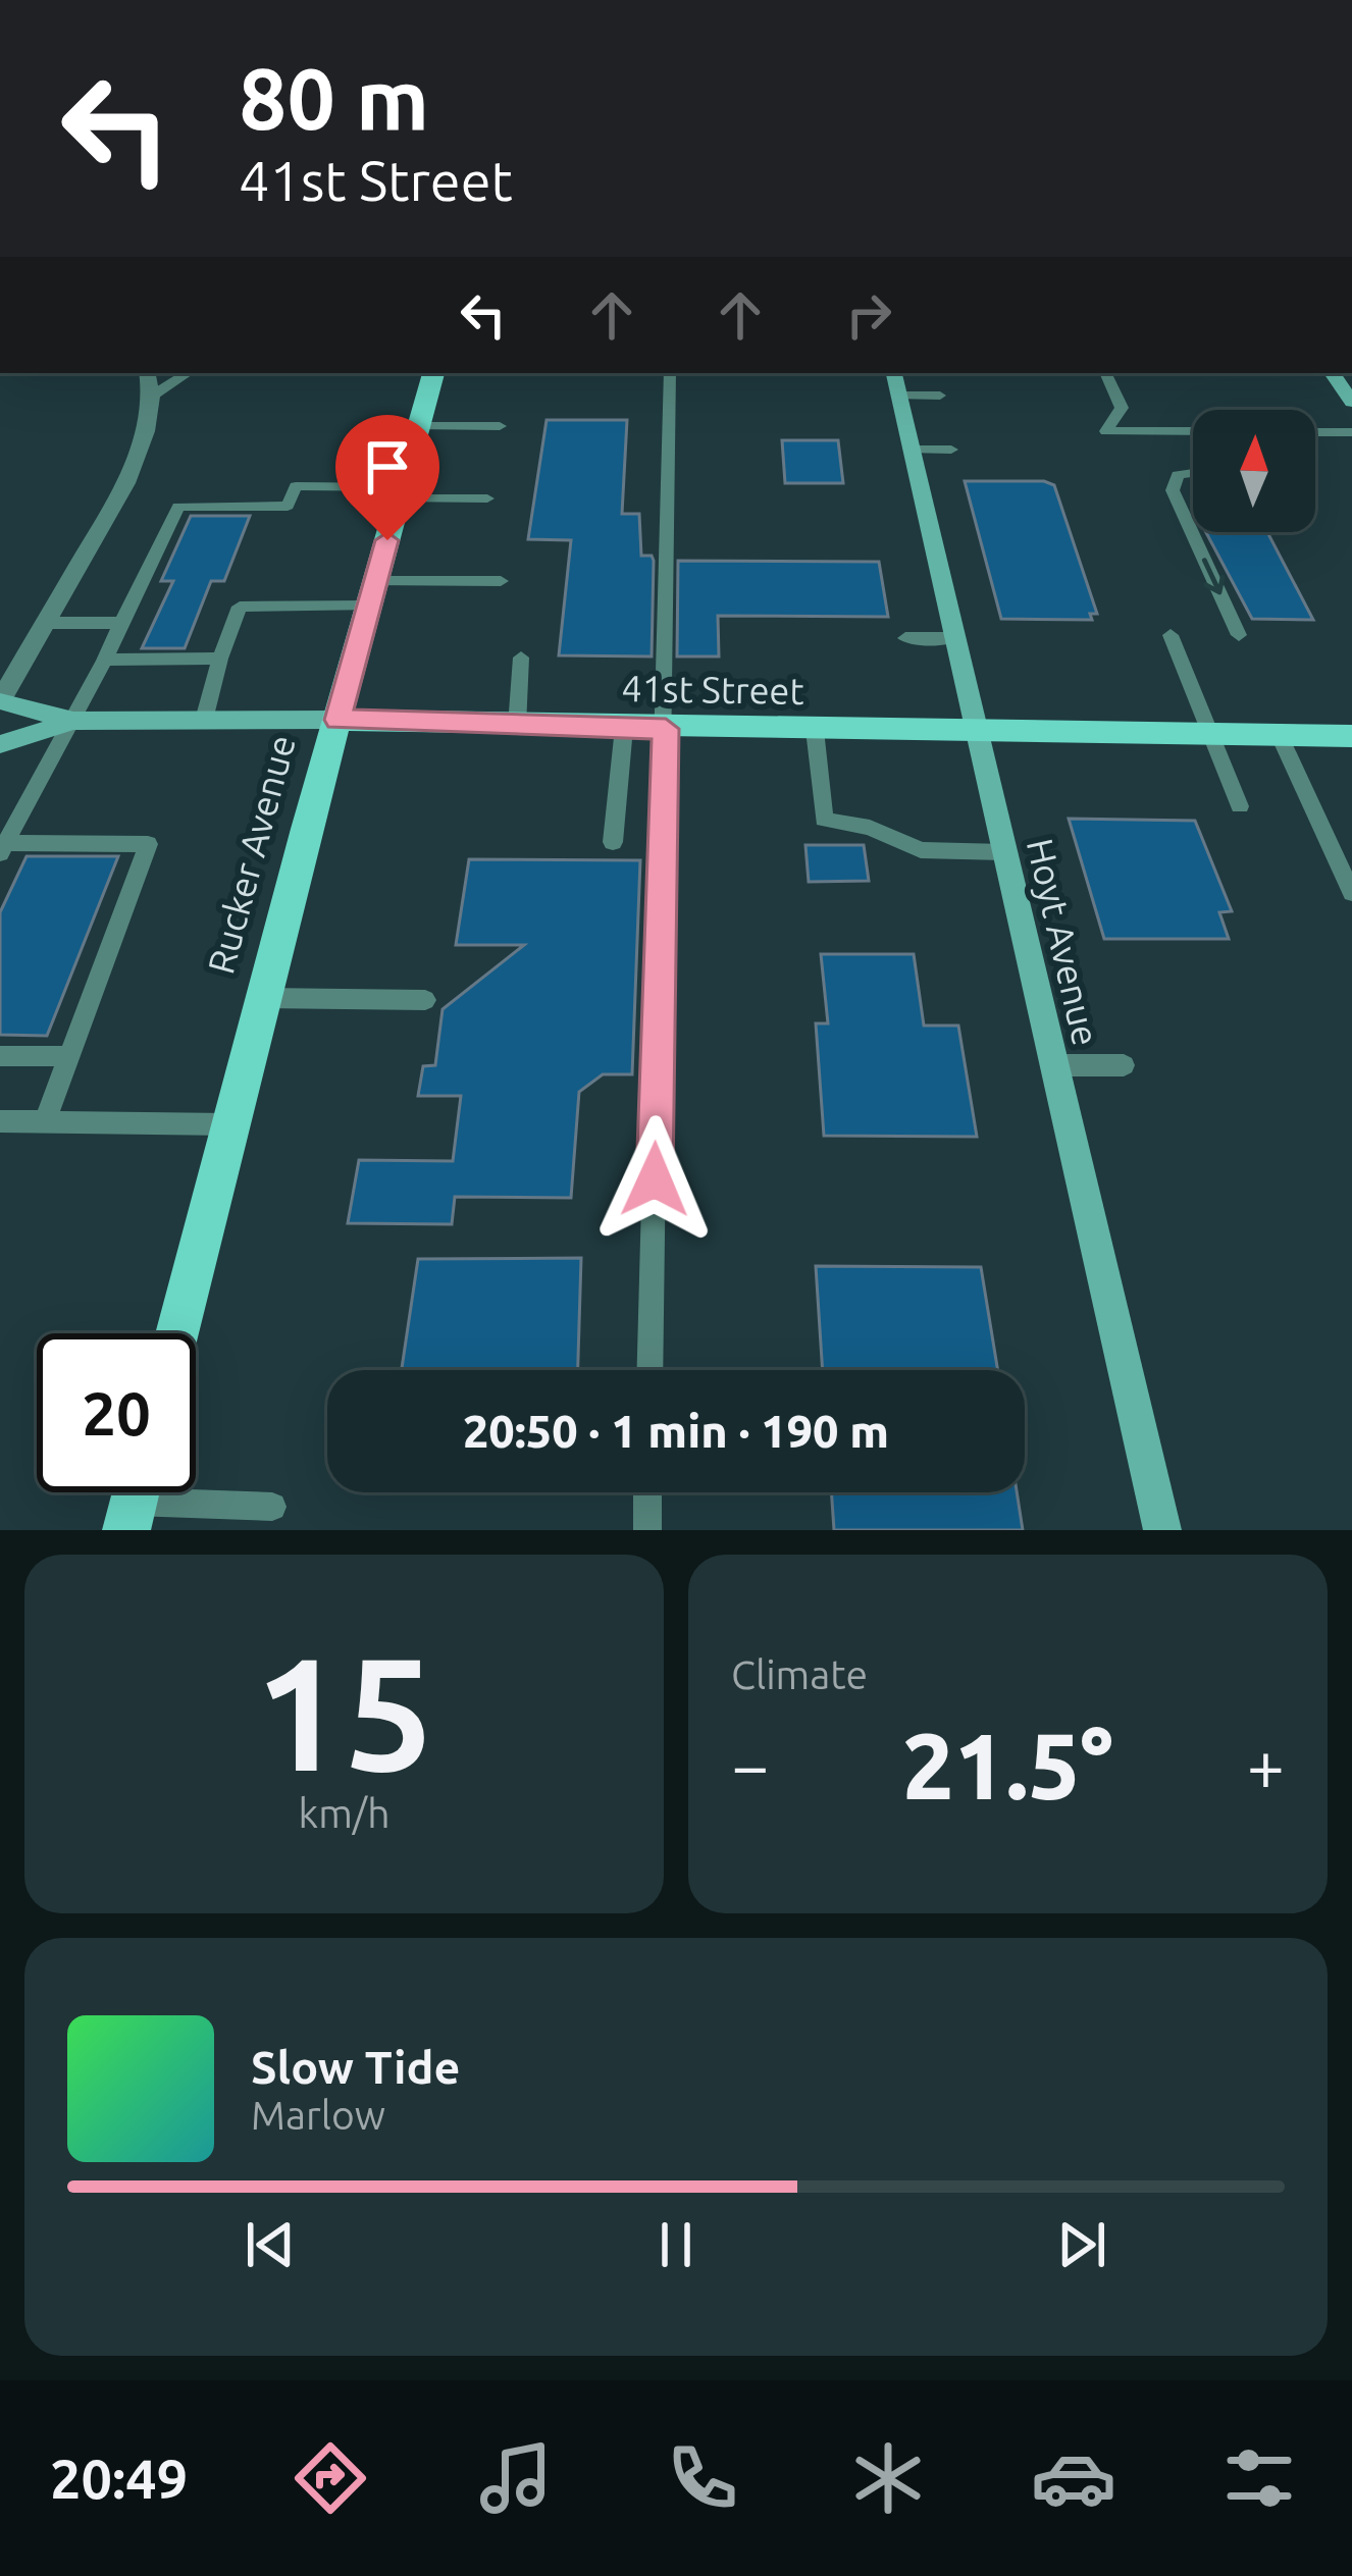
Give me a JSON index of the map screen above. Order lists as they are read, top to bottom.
{
  "streets": {
    "main road": ["41st Street", "Rucker Avenue"],
    "street": ["Hoyt Avenue"]
  },
  "crossings": [
    ["41st Street", "Rucker Avenue"],
    ["41st Street", "Hoyt Avenue"]
  ],
  "north": "top",
  "page": {
    "turn": ["80 m", "41st Street"],
    "limit": "20",
    "trip": "20:50 · 1 min · 190 m",
    "tile": [
      ["15", "km/h"],
      "Climate"
    ],
    "heat": ["−", "21.5°", "+"],
    "song": ["Slow Tide", "Marlow"],
    "tabs": "20:49"
  }
}
